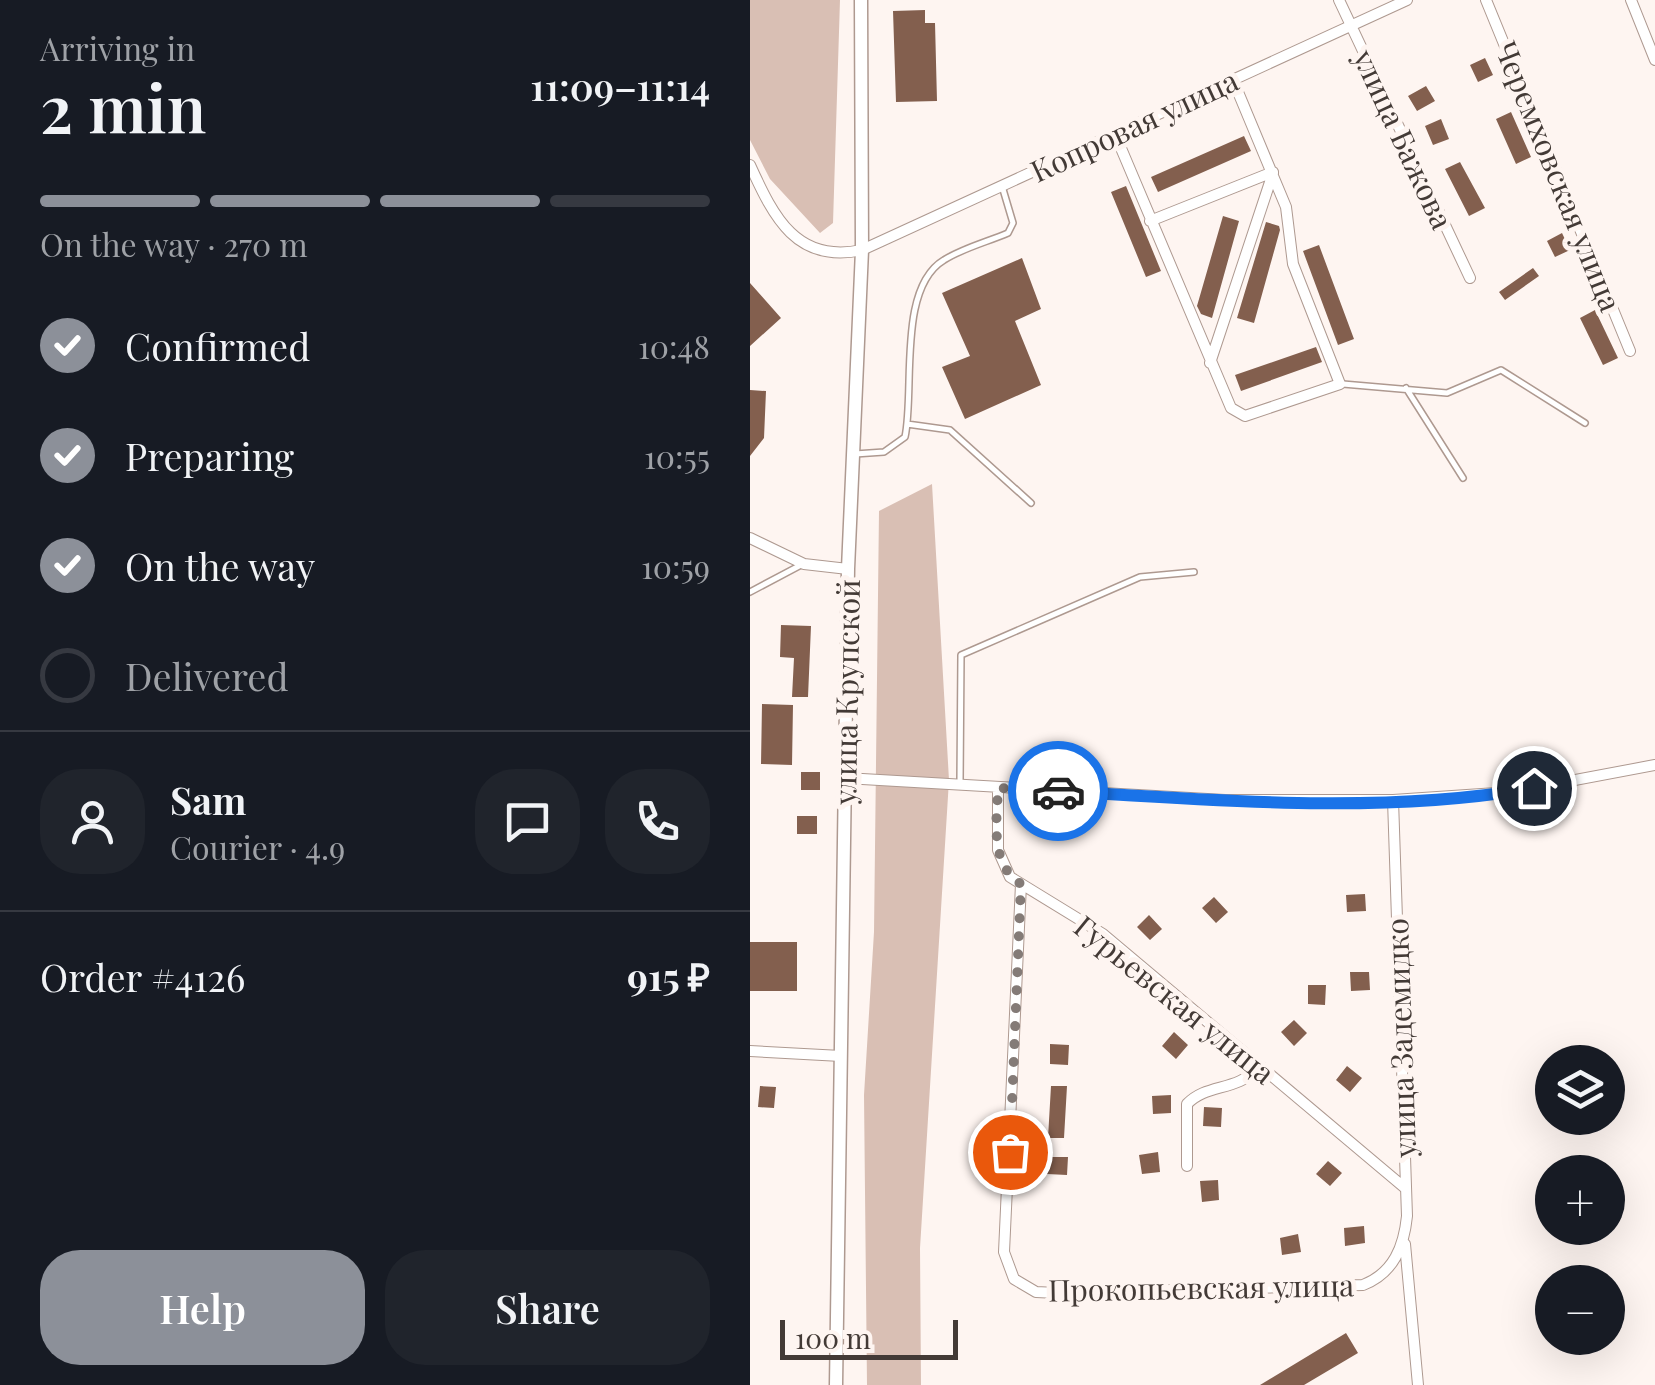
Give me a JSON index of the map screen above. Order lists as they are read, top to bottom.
{
  "streets": {
    "street": [
      "Копровая улица",
      "улица Бажова",
      "Черемховская улица",
      "улица Крупской",
      "Гурьевская улица",
      "улица Задемидко",
      "Прокопьевская улица"
    ]
  },
  "crossings": [
    ["Копровая улица", "улица Бажова"],
    ["Копровая улица", "улица Крупской"],
    ["Гурьевская улица", "улица Задемидко"],
    ["Гурьевская улица", "Прокопьевская улица"],
    ["улица Задемидко", "Прокопьевская улица"]
  ],
  "scale_bar": "100 m",
  "page": {
    "heading": ["2 min", "Arriving in", "11:09–11:14"],
    "panel": [
      "Sam",
      "Courier · 4.9",
      "Order #4126",
      "915 ₽"
    ],
    "bar": "On the way · 270 m",
    "list": [
      ["Confirmed", "10:48"],
      ["Preparing", "10:55"],
      ["On the way", "10:59"],
      "Delivered"
    ],
    "map_buttons": ["+", "−"],
    "buttons": ["Help", "Share"],
    "scale": "100 m"
  }
}
